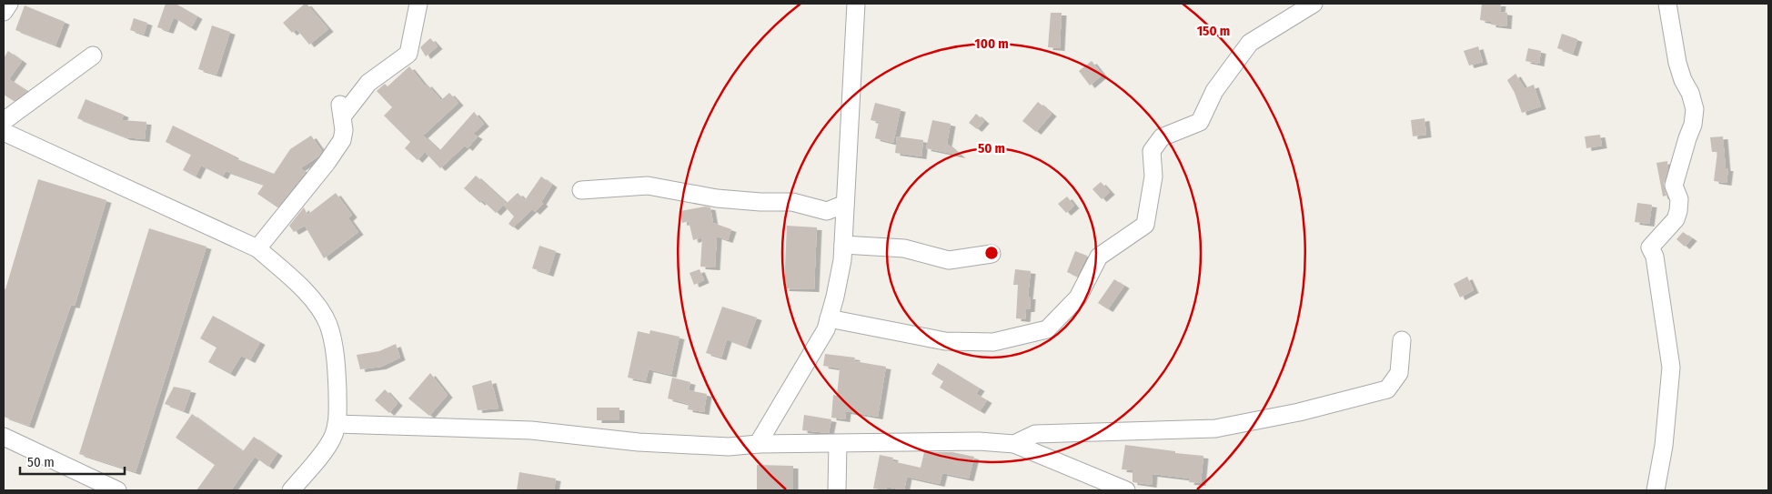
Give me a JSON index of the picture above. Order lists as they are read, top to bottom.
{
  "scale_bar": "50 m",
  "rings": ["150 m", "100 m", "50 m"]
}
